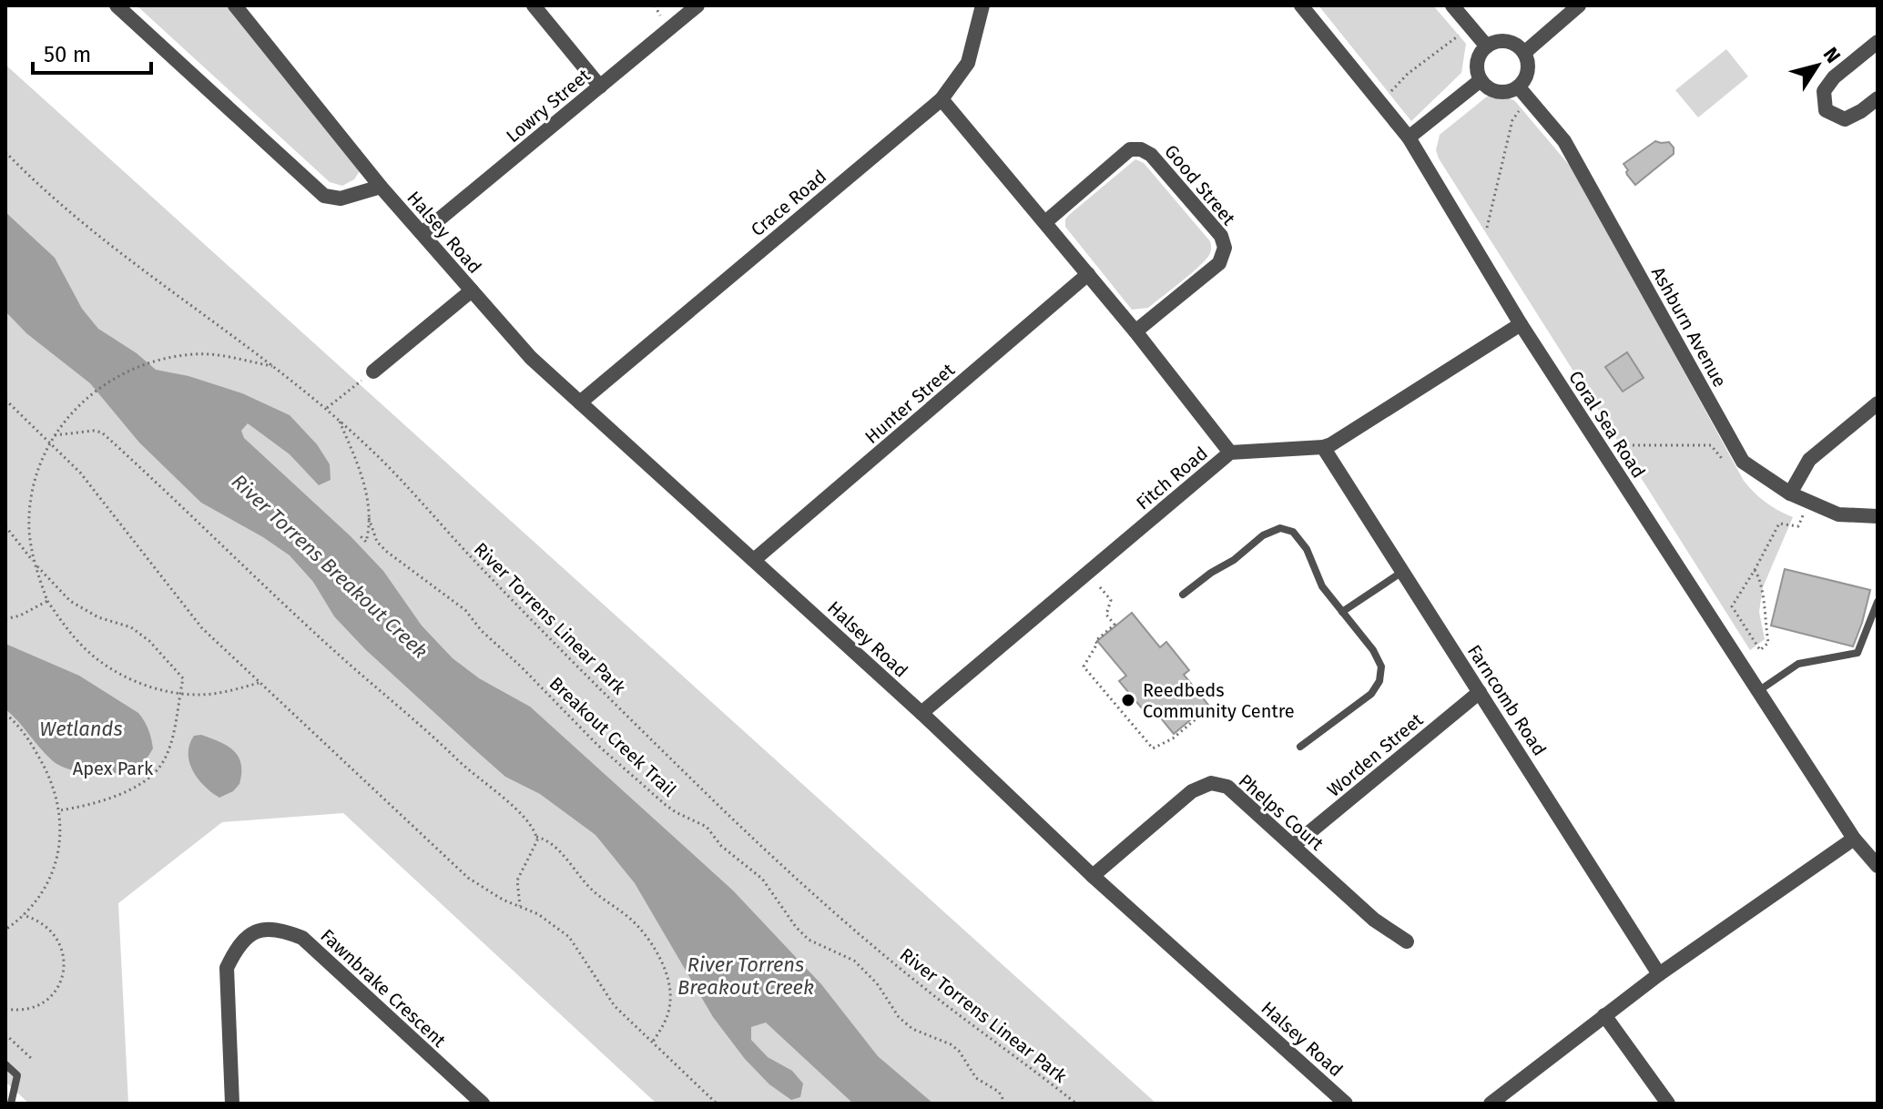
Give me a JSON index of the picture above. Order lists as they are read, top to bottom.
{
  "streets": {
    "street": [
      "Lowry Street",
      "Good Street",
      "Crace Road",
      "Halsey Road",
      "Ashburn Avenue",
      "Hunter Street",
      "Coral Sea Road",
      "Fitch Road",
      "Farncomb Road",
      "Worden Street",
      "Phelps Court",
      "Fawnbrake Crescent"
    ],
    "path": ["River Torrens Linear Park", "Breakout Creek Trail"]
  },
  "crossings": [
    ["Lowry Street", "Halsey Road"],
    ["Crace Road", "Halsey Road"],
    ["Halsey Road", "Hunter Street"],
    ["Halsey Road", "Fitch Road"],
    ["Halsey Road", "Phelps Court"],
    ["Coral Sea Road", "Fitch Road"],
    ["Fitch Road", "Farncomb Road"],
    ["River Torrens Linear Park", "Breakout Creek Trail"],
    ["Farncomb Road", "Worden Street"],
    ["Worden Street", "Phelps Court"]
  ],
  "water": ["River Torrens Breakout Creek", "Wetlands"],
  "parks": ["Apex Park"],
  "places": ["Reedbeds Community Centre"],
  "scale_bar": "50 m",
  "north": "top right"
}
